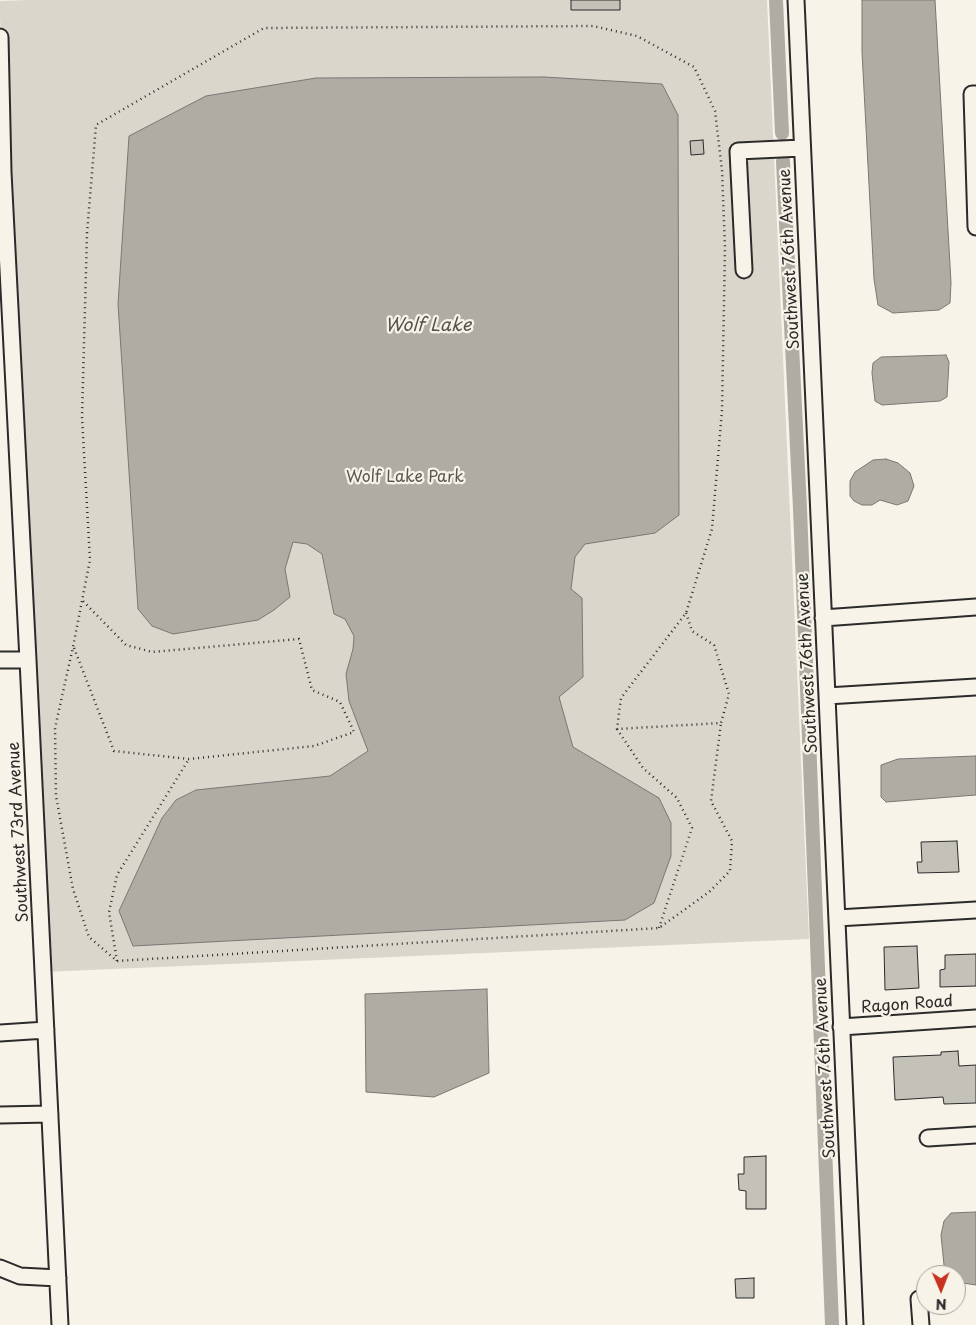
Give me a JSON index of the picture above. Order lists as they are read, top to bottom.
{
  "streets": {
    "street": ["Southwest 76th Avenue", "Southwest 73rd Avenue", "Ragon Road"]
  },
  "crossings": [
    ["Southwest 76th Avenue", "Ragon Road"]
  ],
  "water": ["Wolf Lake"],
  "parks": ["Wolf Lake Park"],
  "north": "bottom"
}
